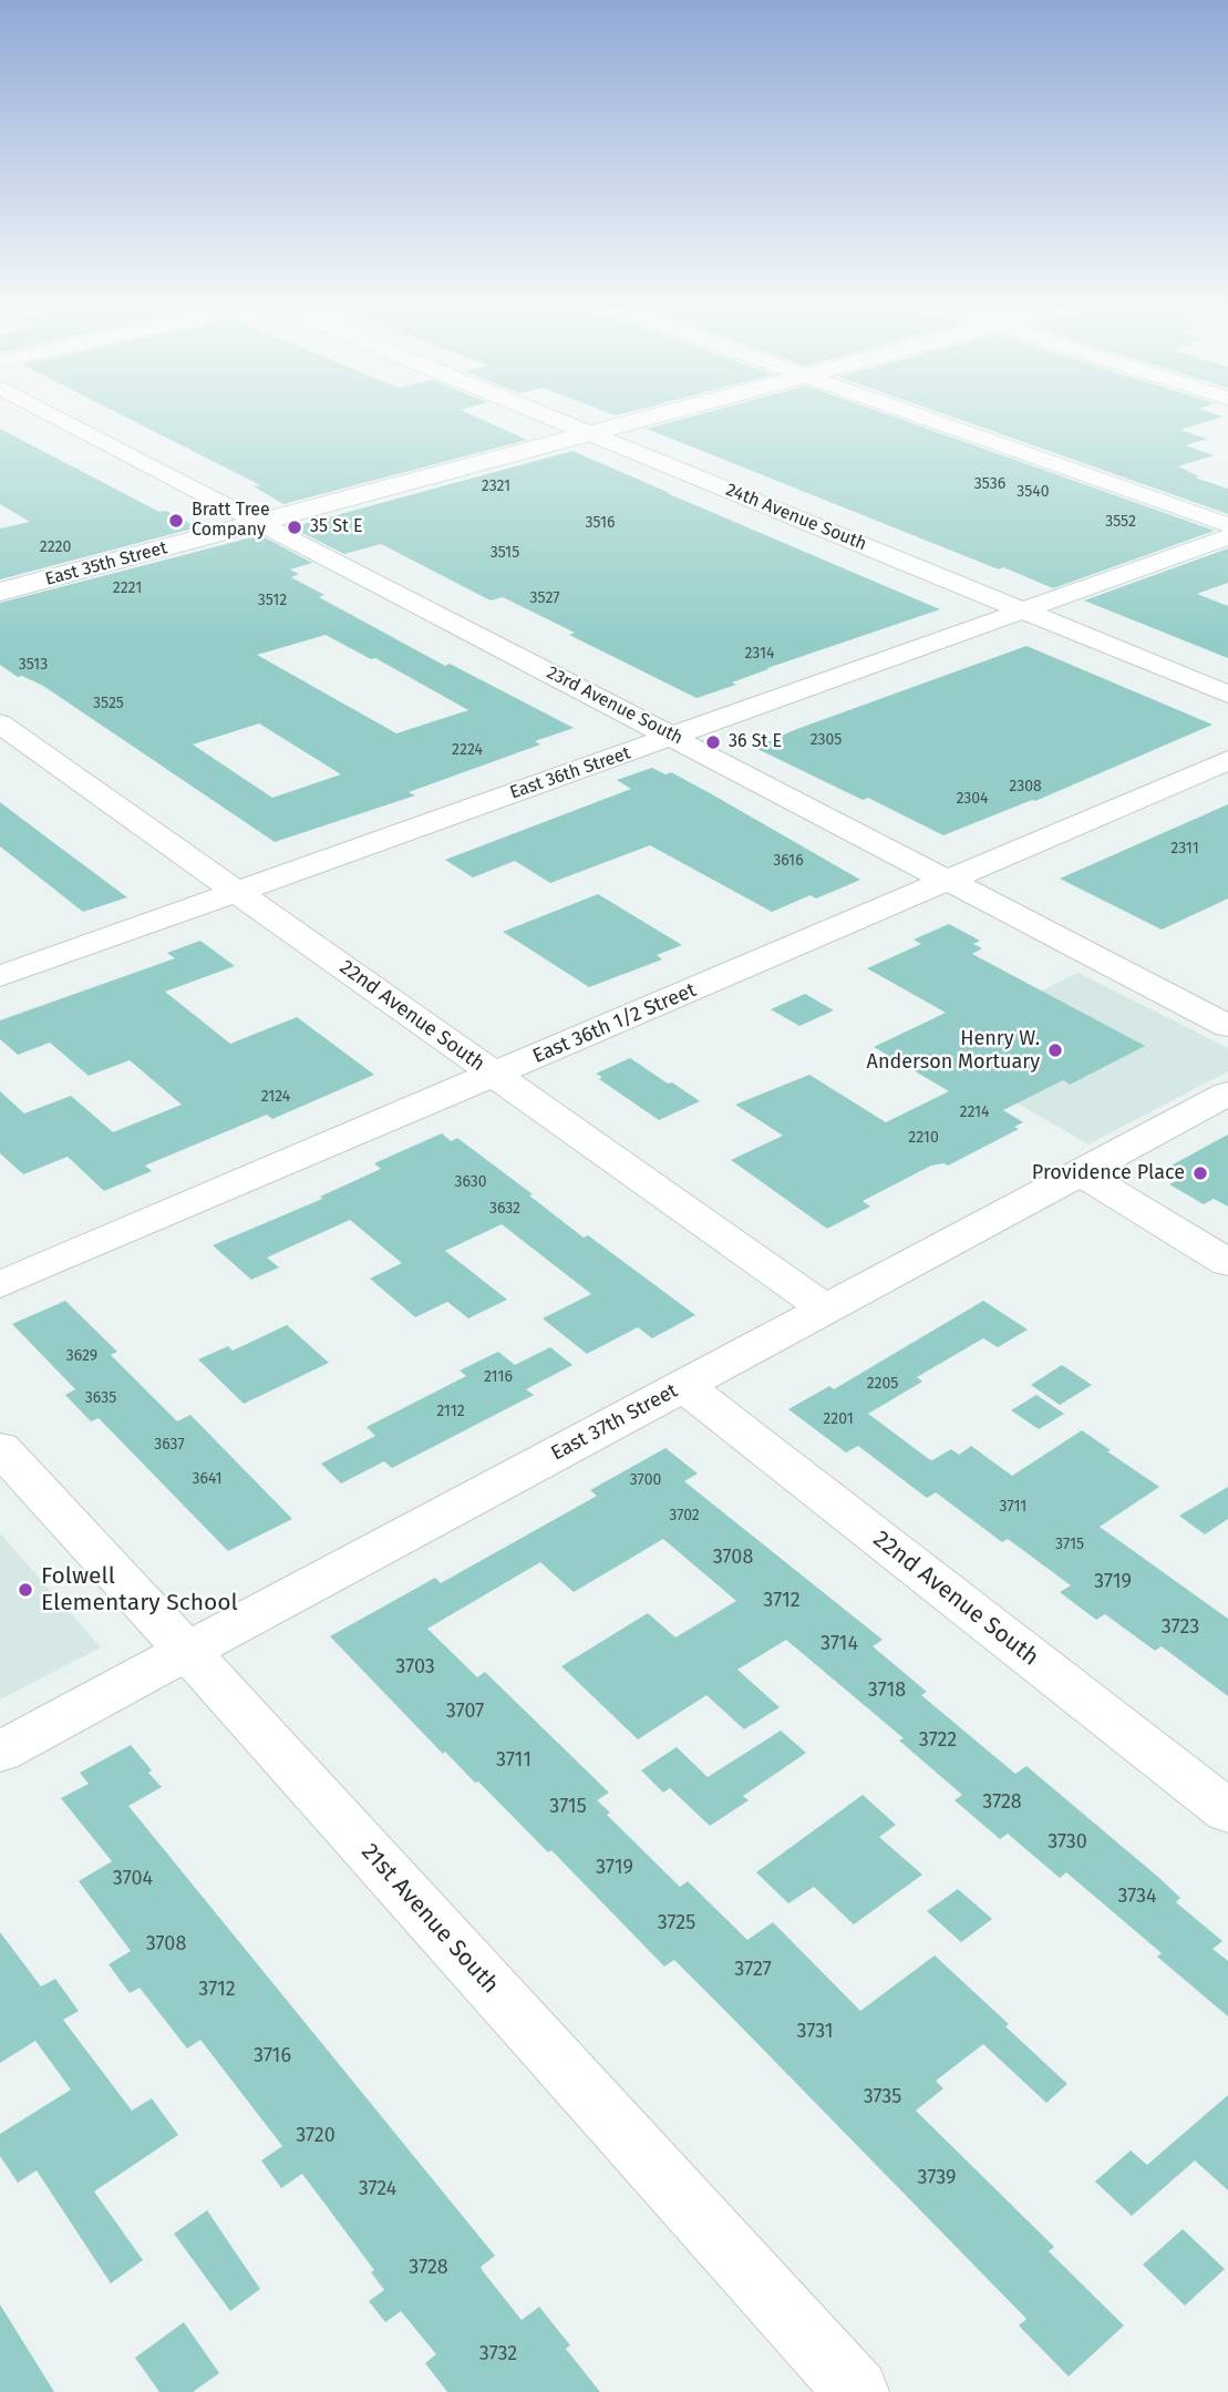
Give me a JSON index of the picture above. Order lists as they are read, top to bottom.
{
  "streets": {
    "street": [
      "24th Avenue South",
      "East 35th Street",
      "23rd Avenue South",
      "East 36th Street",
      "22nd Avenue South",
      "East 36th 1/2 Street",
      "East 37th Street",
      "21st Avenue South"
    ]
  },
  "crossings": [
    ["24th Avenue South", "East 35th Street"],
    ["24th Avenue South", "East 36th Street"],
    ["East 35th Street", "23rd Avenue South"],
    ["23rd Avenue South", "East 36th Street"],
    ["23rd Avenue South", "East 36th 1/2 Street"],
    ["East 36th Street", "22nd Avenue South"],
    ["22nd Avenue South", "East 36th 1/2 Street"],
    ["22nd Avenue South", "East 37th Street"],
    ["East 37th Street", "21st Avenue South"]
  ],
  "places": [
    "Bratt Tree Company",
    "35 St E",
    "36 St E",
    "Henry W. Anderson Mortuary",
    "Providence Place",
    "Folwell Elementary School"
  ],
  "house_numbers": [
    "3536",
    "2321",
    "3540",
    "3552",
    "3516",
    "2220",
    "3515",
    "2221",
    "3527",
    "3512",
    "2314",
    "3513",
    "3525",
    "2305",
    "2224",
    "2308",
    "2304",
    "2311",
    "3616",
    "2124",
    "2214",
    "2210",
    "3630",
    "3632",
    "3629",
    "2116",
    "2205",
    "3635",
    "2112",
    "2201",
    "3637",
    "3641",
    "3700",
    "3711",
    "3702",
    "3715",
    "3708",
    "3719",
    "3712",
    "3723",
    "3714",
    "3703",
    "3718",
    "3707",
    "3722",
    "3711",
    "3728",
    "3715",
    "3730",
    "3719",
    "3704",
    "3734",
    "3725",
    "3708",
    "3727",
    "3712",
    "3731",
    "3716",
    "3735",
    "3720",
    "3739",
    "3724",
    "3728",
    "3732"
  ]
}
